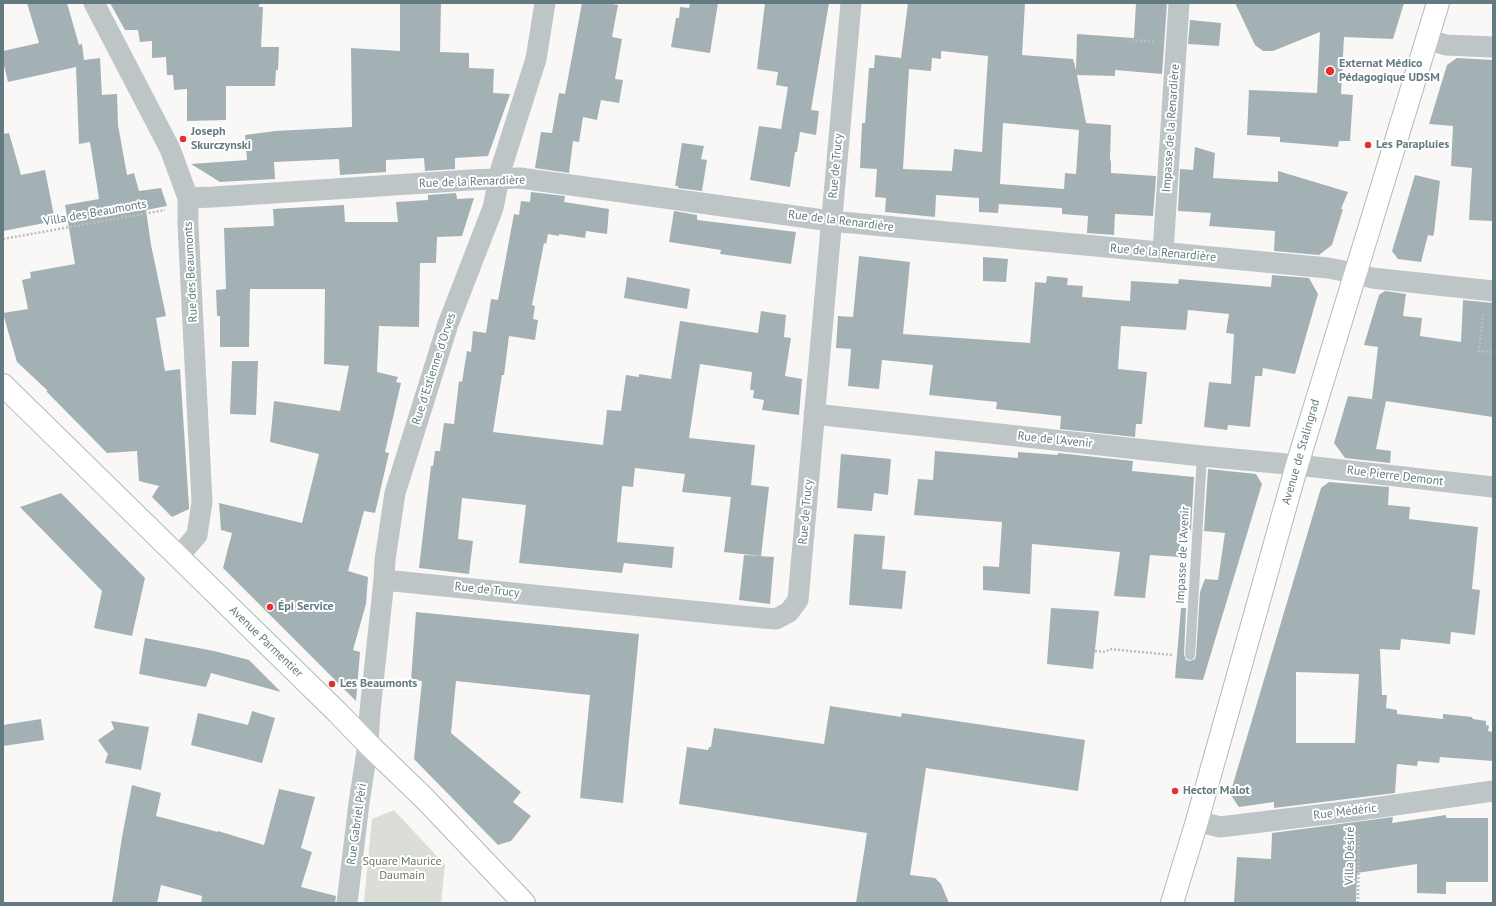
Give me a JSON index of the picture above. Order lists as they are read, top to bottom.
{
  "streets": {
    "main road": ["Avenue de Stalingrad", "Avenue Parmentier"],
    "street": [
      "Impasse de la Renardière",
      "Rue de Trucy",
      "Rue de la Renardière",
      "Rue des Beaumonts",
      "Rue d'Estienne d'Orves",
      "Rue de l'Avenir",
      "Rue Pierre Demont",
      "Rue Médéric",
      "Rue Gabriel Péri"
    ],
    "lane": ["Impasse de l'Avenir"],
    "path": ["Villa des Beaumonts", "Villa Désiré"]
  },
  "crossings": [
    ["Impasse de la Renardière", "Rue de la Renardière"],
    ["Rue de Trucy", "Rue de la Renardière"],
    ["Rue de Trucy", "Rue d'Estienne d'Orves"],
    ["Rue de Trucy", "Rue de l'Avenir"],
    ["Rue de la Renardière", "Villa des Beaumonts"],
    ["Rue de la Renardière", "Rue des Beaumonts"],
    ["Rue de la Renardière", "Rue d'Estienne d'Orves"],
    ["Rue de la Renardière", "Avenue de Stalingrad"],
    ["Villa des Beaumonts", "Rue des Beaumonts"],
    ["Rue des Beaumonts", "Avenue Parmentier"],
    ["Rue d'Estienne d'Orves", "Avenue Parmentier"],
    ["Rue d'Estienne d'Orves", "Rue Gabriel Péri"],
    ["Rue de l'Avenir", "Avenue de Stalingrad"],
    ["Rue de l'Avenir", "Rue Pierre Demont"],
    ["Rue de l'Avenir", "Impasse de l'Avenir"],
    ["Avenue de Stalingrad", "Rue Pierre Demont"],
    ["Avenue de Stalingrad", "Rue Médéric"],
    ["Avenue Parmentier", "Rue Gabriel Péri"],
    ["Rue Médéric", "Villa Désiré"]
  ],
  "parks": ["Square Maurice Daumain"],
  "places": [
    "Externat Médico Pédagogique UDSM",
    "Joseph Skurczynski",
    "Les Parapluies",
    "Épi Service",
    "Les Beaumonts",
    "Hector Malot"
  ]
}
